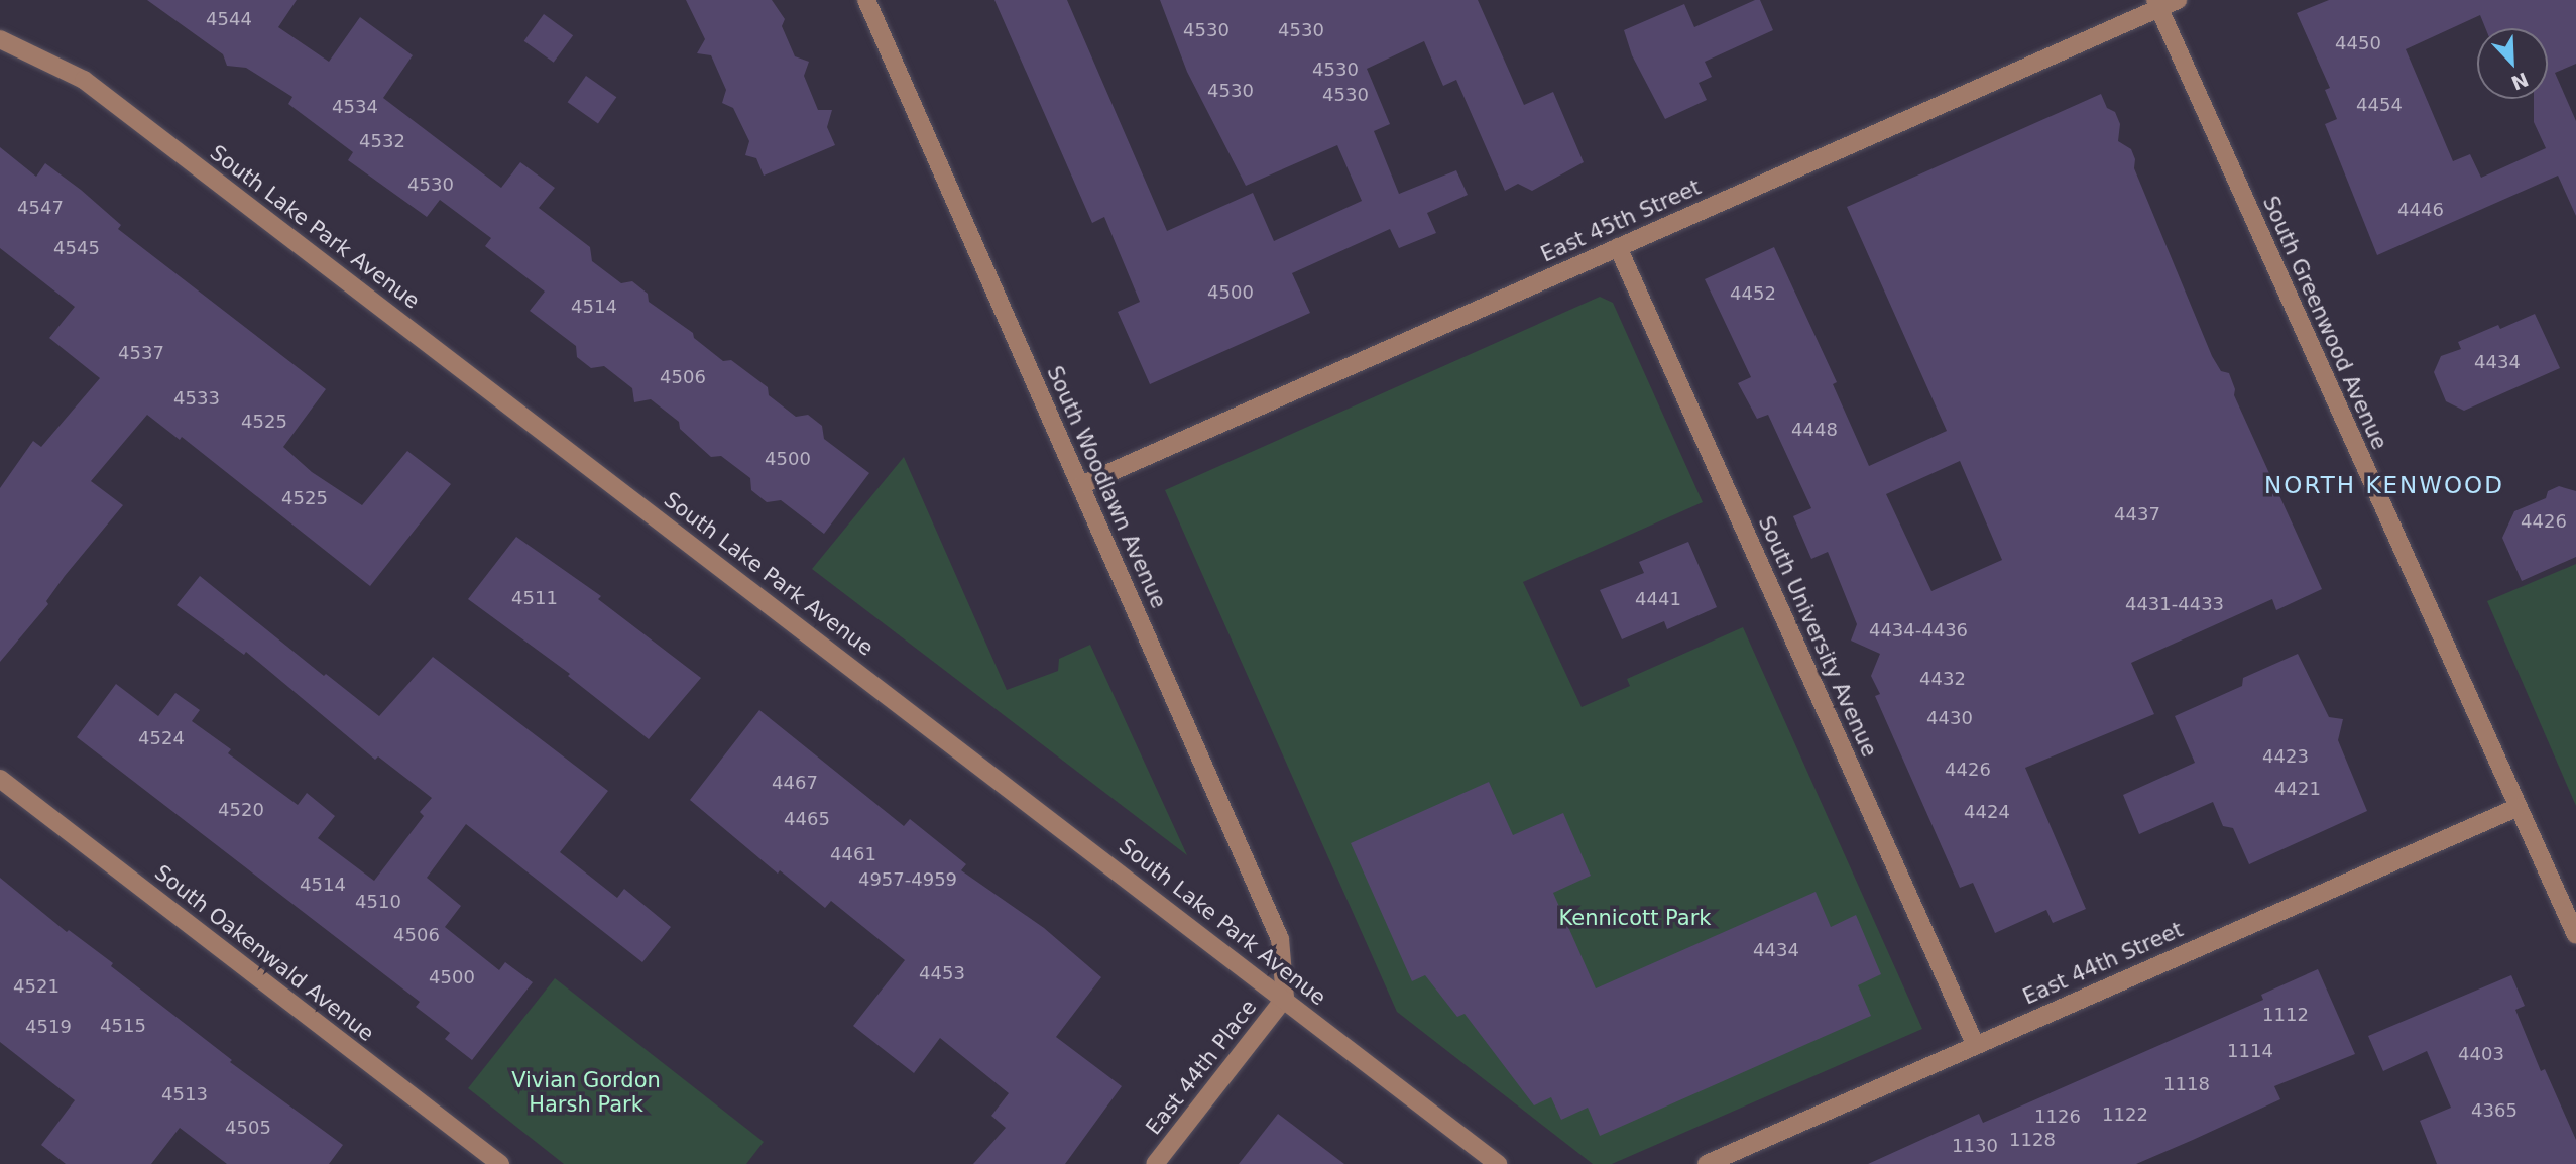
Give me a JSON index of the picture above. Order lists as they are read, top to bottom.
{
  "streets": {
    "street": [
      "East 45th Street",
      "South Lake Park Avenue",
      "South Greenwood Avenue",
      "South Woodlawn Avenue",
      "South University Avenue",
      "South Oakenwald Avenue",
      "East 44th Street",
      "East 44th Place"
    ]
  },
  "crossings": [
    ["East 45th Street", "South Greenwood Avenue"],
    ["East 45th Street", "South Woodlawn Avenue"],
    ["East 45th Street", "South University Avenue"],
    ["South Lake Park Avenue", "South Woodlawn Avenue"],
    ["South Lake Park Avenue", "East 44th Place"],
    ["South Greenwood Avenue", "East 44th Street"],
    ["South Woodlawn Avenue", "East 44th Place"],
    ["South University Avenue", "East 44th Street"]
  ],
  "districts": ["NORTH KENWOOD"],
  "parks": ["Kennicott Park", "Vivian Gordon Harsh Park"],
  "house_numbers": [
    "4544",
    "4530",
    "4530",
    "4450",
    "4530",
    "4530",
    "4530",
    "4454",
    "4534",
    "4532",
    "4530",
    "4547",
    "4446",
    "4545",
    "4500",
    "4452",
    "4514",
    "4537",
    "4434",
    "4506",
    "4533",
    "4525",
    "4448",
    "4500",
    "4525",
    "4437",
    "4426",
    "4511",
    "4441",
    "4431-4433",
    "4434-4436",
    "4432",
    "4430",
    "4524",
    "4423",
    "4426",
    "4467",
    "4421",
    "4520",
    "4424",
    "4465",
    "4461",
    "4957-4959",
    "4514",
    "4510",
    "4506",
    "4434",
    "4453",
    "4500",
    "4521",
    "1112",
    "4515",
    "4519",
    "1114",
    "4403",
    "1118",
    "4513",
    "4365",
    "1122",
    "1126",
    "4505",
    "1128",
    "1130"
  ],
  "north": "bottom right"
}
